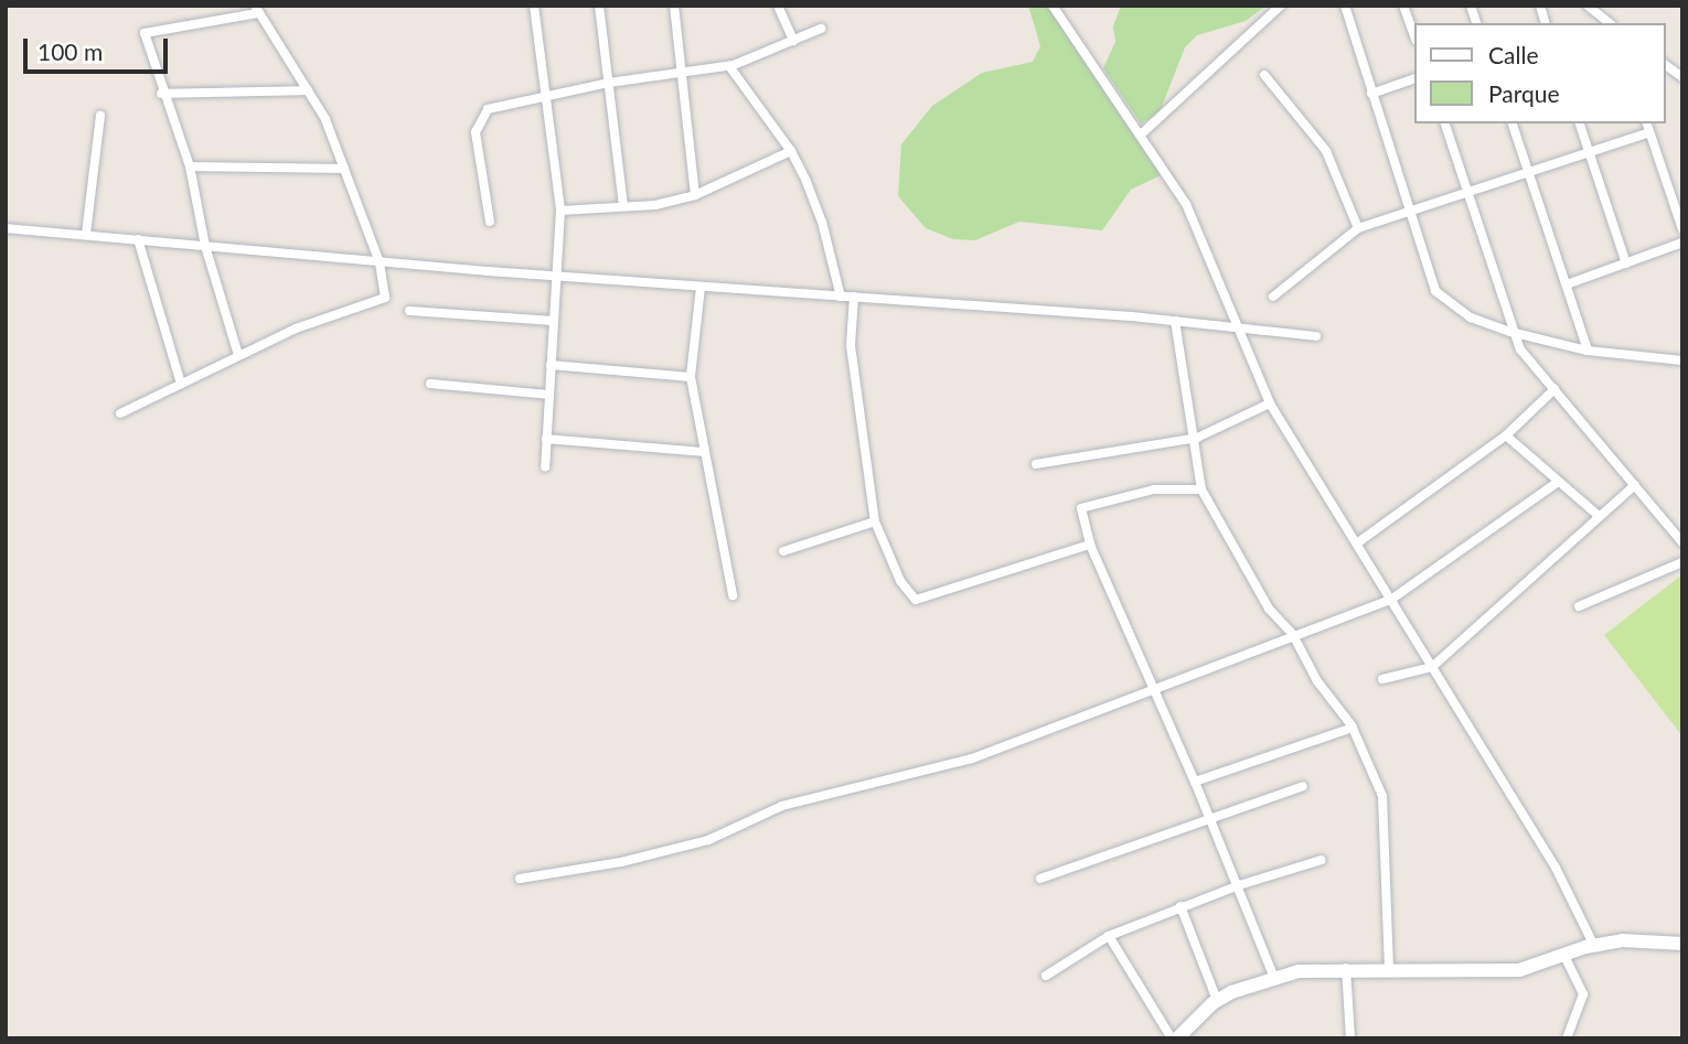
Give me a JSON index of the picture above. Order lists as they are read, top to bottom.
{
  "legend": ["Calle", "Parque"],
  "scale_bar": "100 m"
}
